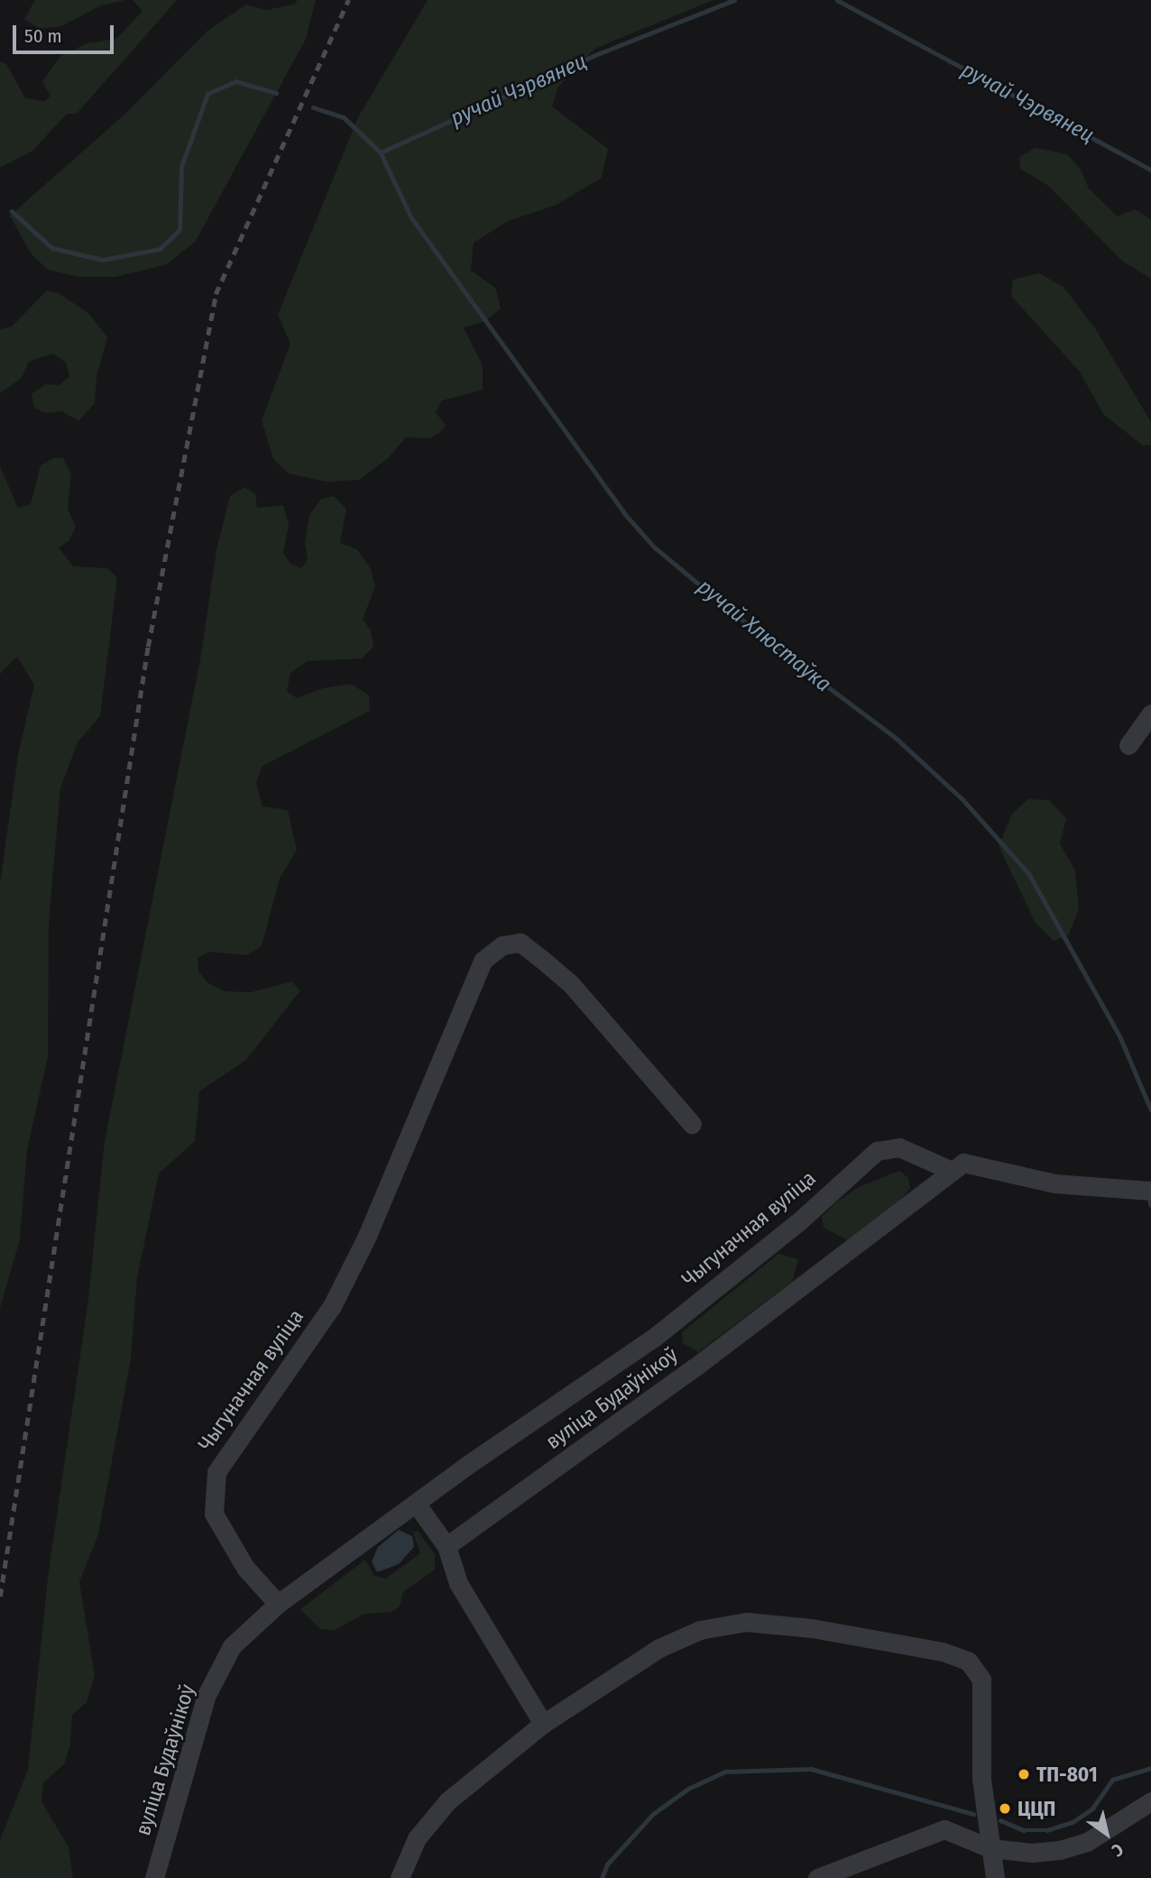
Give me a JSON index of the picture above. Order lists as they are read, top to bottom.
{
  "streets": {
    "street": ["Чыгуначная вуліца", "вуліца Будаўнікоў"]
  },
  "crossings": [
    ["Чыгуначная вуліца", "вуліца Будаўнікоў"]
  ],
  "water": ["ручай Чэрвянец", "ручай Хлюстаўка"],
  "places": ["ТП-801", "ЦЦП"],
  "scale_bar": "50 m",
  "north": "bottom right"
}
